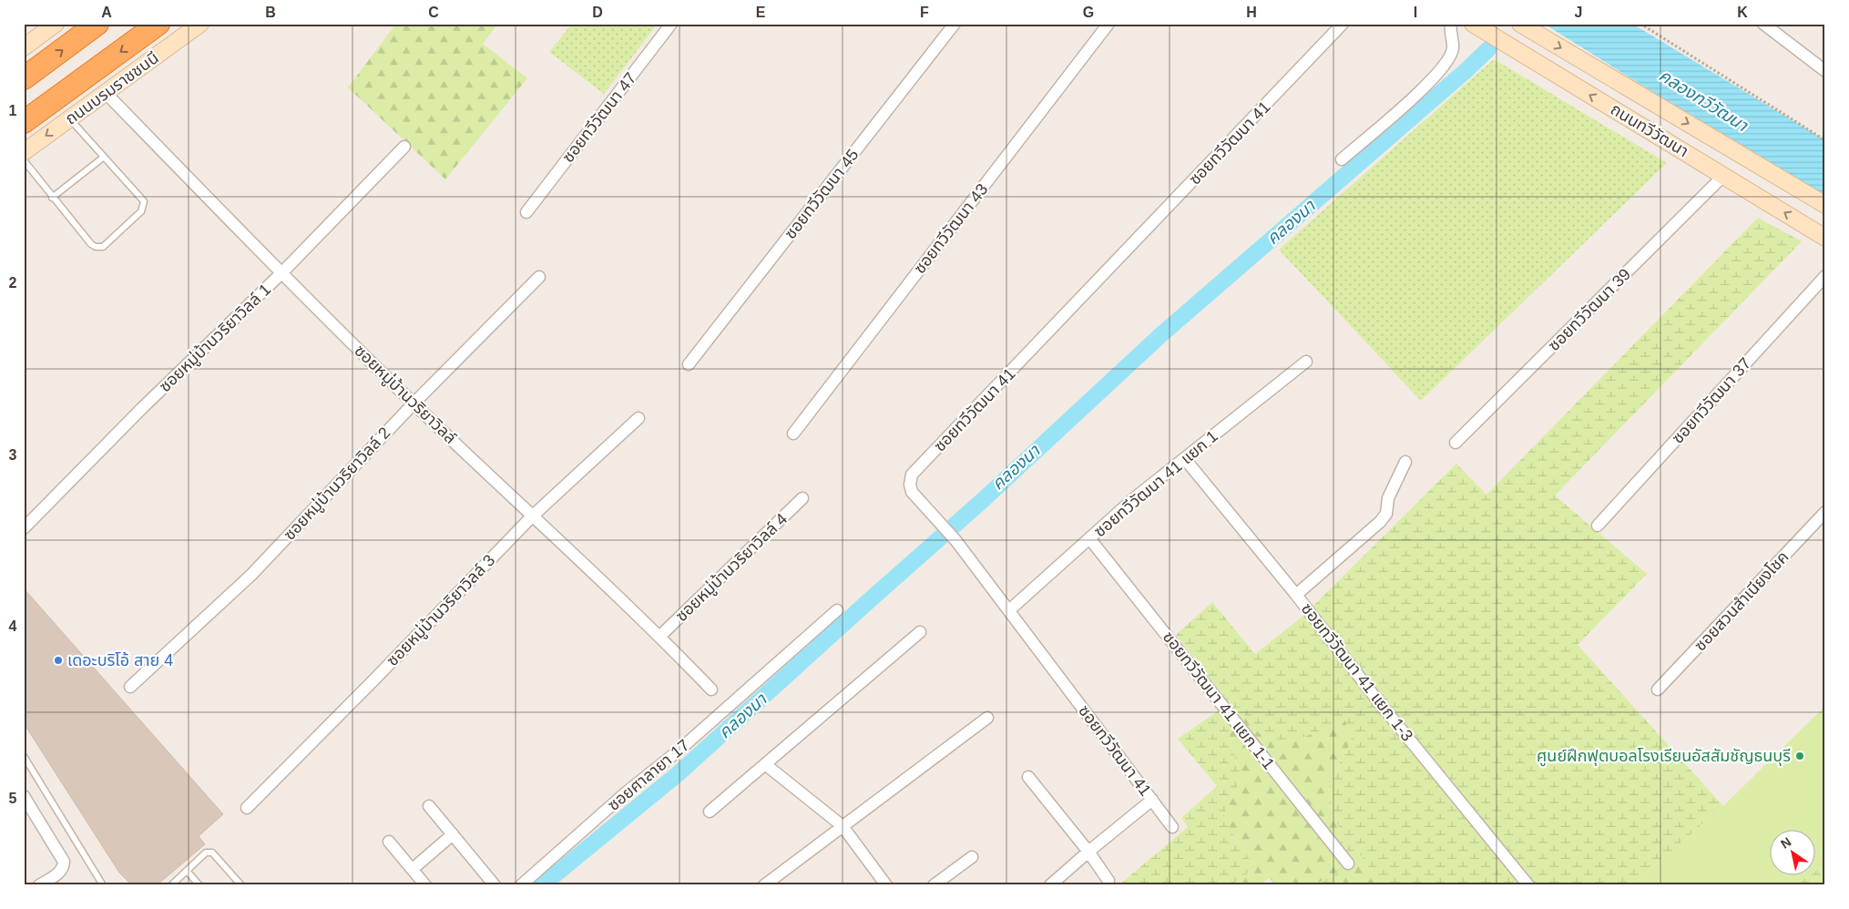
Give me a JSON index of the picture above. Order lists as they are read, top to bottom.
{
  "streets": {
    "highway": ["ถนนบรมราชชนนี"],
    "main road": ["ถนนทวีวัฒนา"],
    "street": [
      "ซอยทวีวัฒนา 47",
      "ซอยทวีวัฒนา 41",
      "ซอยทวีวัฒนา 45",
      "ซอยทวีวัฒนา 43",
      "ซอยทวีวัฒนา 39",
      "ซอยหมู่บ้านวริยาวิลล์ 1",
      "ซอยหมู่บ้านวริยาวิลล์",
      "ซอยทวีวัฒนา 37",
      "ซอยหมู่บ้านวริยาวิลล์ 2",
      "ซอยทวีวัฒนา 41 แยก 1",
      "ซอยหมู่บ้านวริยาวิลล์ 4",
      "ซอยสวนสำเนียงโชค",
      "ซอยหมู่บ้านวริยาวิลล์ 3",
      "ซอยทวีวัฒนา 41 แยก 1-3",
      "ซอยทวีวัฒนา 41 แยก 1-1",
      "ซอยศาลายา 17"
    ]
  },
  "crossings": [
    ["ถนนบรมราชชนนี", "ซอยหมู่บ้านวริยาวิลล์"],
    ["ถนนทวีวัฒนา", "ซอยทวีวัฒนา 39"],
    ["ซอยทวีวัฒนา 41", "ซอยทวีวัฒนา 41 แยก 1"],
    ["ซอยหมู่บ้านวริยาวิลล์ 1", "ซอยหมู่บ้านวริยาวิลล์"],
    ["ซอยหมู่บ้านวริยาวิลล์", "ซอยหมู่บ้านวริยาวิลล์ 2"],
    ["ซอยหมู่บ้านวริยาวิลล์", "ซอยหมู่บ้านวริยาวิลล์ 4"],
    ["ซอยหมู่บ้านวริยาวิลล์", "ซอยหมู่บ้านวริยาวิลล์ 3"],
    ["ซอยทวีวัฒนา 41 แยก 1", "ซอยทวีวัฒนา 41 แยก 1-3"],
    ["ซอยทวีวัฒนา 41 แยก 1", "ซอยทวีวัฒนา 41 แยก 1-1"]
  ],
  "water": ["คลองทวีวัฒนา", "คลองนา"],
  "places": ["เดอะบริโอ้ สาย 4", "ศูนย์ฝึกฟุตบอลโรงเรียนอัสสัมชัญธนบุรี"],
  "north": "top left",
  "grid": {
    "columns": [
      "A",
      "B",
      "C",
      "D",
      "E",
      "F",
      "G",
      "H",
      "I",
      "J",
      "K"
    ],
    "rows": [
      "1",
      "2",
      "3",
      "4",
      "5"
    ]
  }
}
